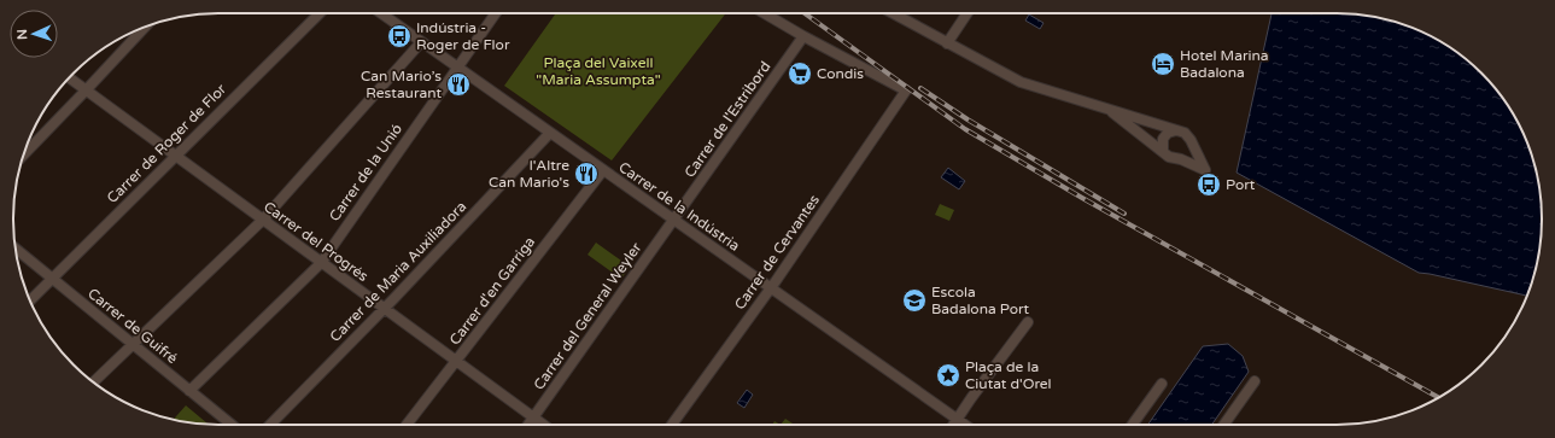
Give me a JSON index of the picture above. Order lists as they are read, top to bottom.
{
  "streets": {
    "street": [
      "Carrer de l'Estribord",
      "Carrer de Roger de Flor",
      "Carrer de la Unió",
      "Carrer de la Indústria",
      "Carrer del Progrés",
      "Carrer de Cervantes",
      "Carrer de Maria Auxiliadora",
      "Carrer d'en Garriga",
      "Carrer del General Weyler",
      "Carrer de Guifré"
    ]
  },
  "crossings": [
    ["Carrer de l'Estribord", "Carrer de la Indústria"],
    ["Carrer de l'Estribord", "Carrer de Cervantes"],
    ["Carrer de l'Estribord", "Carrer del General Weyler"],
    ["Carrer de Roger de Flor", "Carrer del Progrés"],
    ["Carrer de Roger de Flor", "Carrer de Guifré"],
    ["Carrer de la Unió", "Carrer de la Indústria"],
    ["Carrer de la Unió", "Carrer del Progrés"],
    ["Carrer de la Unió", "Carrer de Guifré"],
    ["Carrer de la Indústria", "Carrer de Cervantes"],
    ["Carrer de la Indústria", "Carrer de Maria Auxiliadora"],
    ["Carrer de la Indústria", "Carrer d'en Garriga"],
    ["Carrer de la Indústria", "Carrer del General Weyler"],
    ["Carrer del Progrés", "Carrer de Maria Auxiliadora"],
    ["Carrer del Progrés", "Carrer d'en Garriga"],
    ["Carrer del Progrés", "Carrer del General Weyler"]
  ],
  "parks": ["Plaça del Vaixell \"Maria Assumpta\""],
  "places": {
    "bus stop": ["Indústria - Roger de Flor", "Port"],
    "hotel": ["Hotel Marina Badalona"],
    "supermarket": ["Condis"],
    "restaurant": ["Can Mario’s Restaurant", "l'Altre Can Mario's"],
    "school or university": ["Escola Badalona Port"],
    "place": ["Plaça de la Ciutat d'Orel"]
  },
  "north": "left"
}
